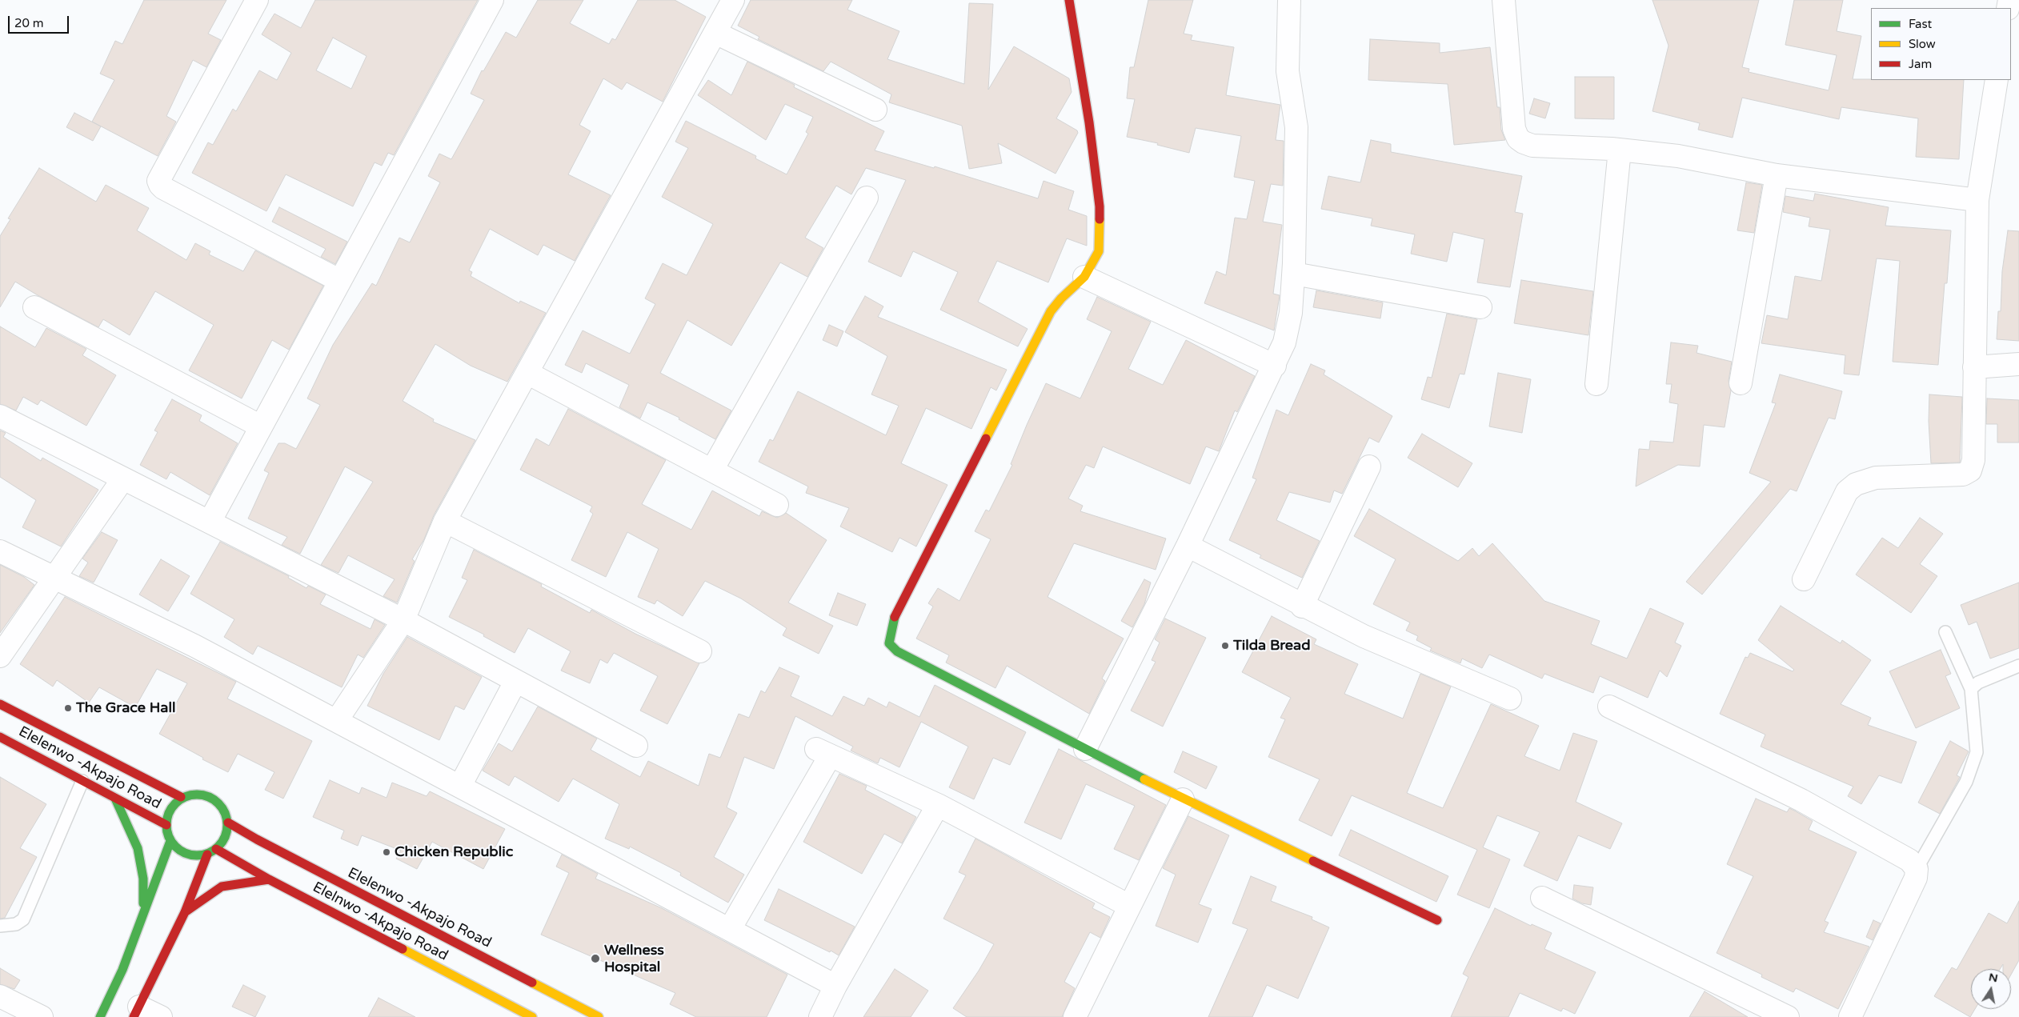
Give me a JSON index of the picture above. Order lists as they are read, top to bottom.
{
  "streets": {
    "main road": ["Elelenwo -Akpajo Road", "Elelnwo -Akpajo Road"]
  },
  "crossings": [
    ["Elelenwo -Akpajo Road", "Elelnwo -Akpajo Road"]
  ],
  "places": [
    "Tilda Bread",
    "The Grace Hall",
    "Chicken Republic",
    "Wellness Hospital"
  ],
  "legend": ["Fast", "Slow", "Jam"],
  "scale_bar": "20 m",
  "north": "top"
}
